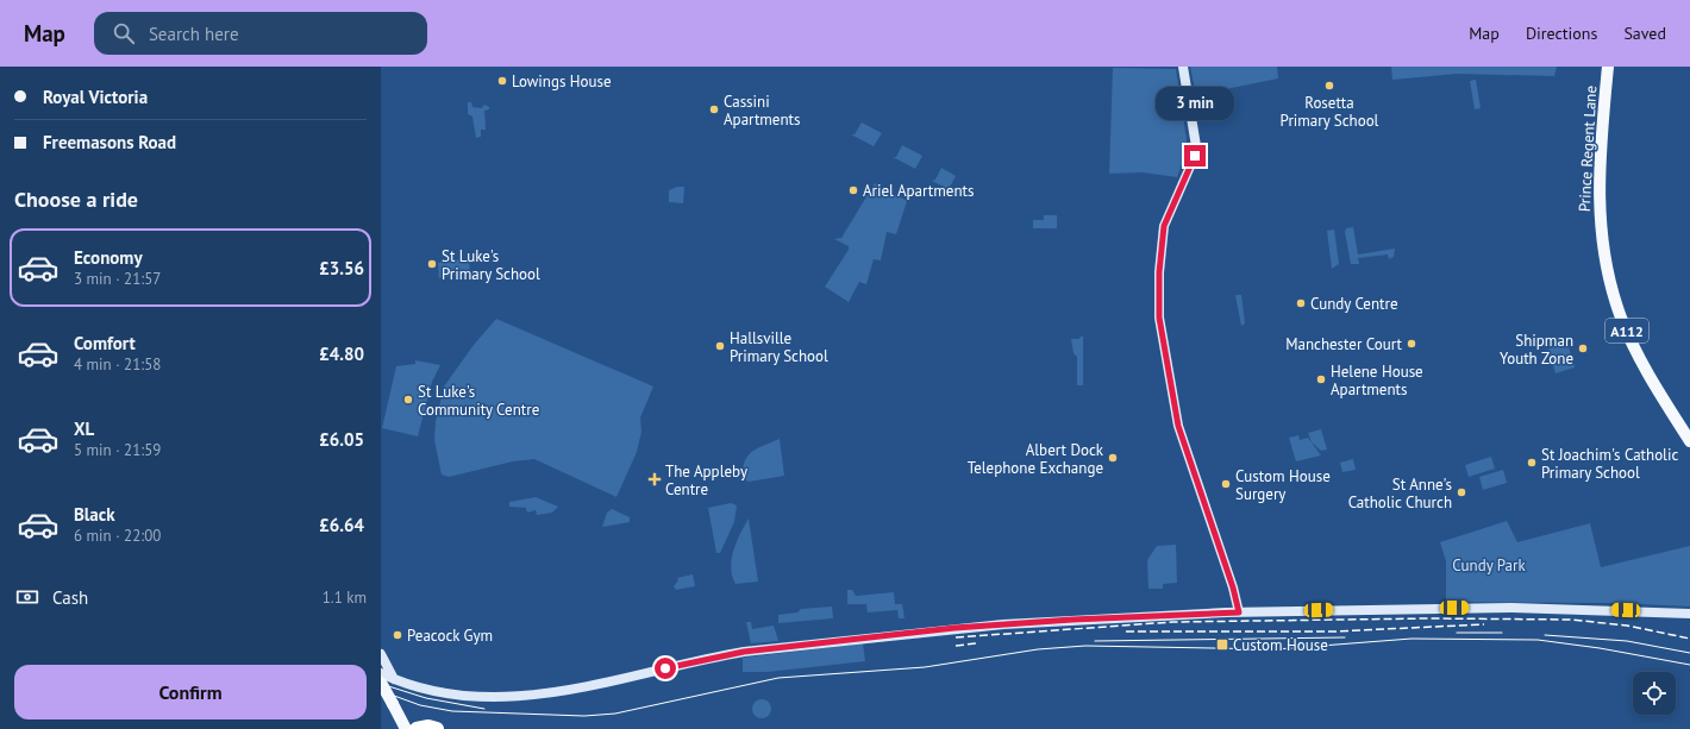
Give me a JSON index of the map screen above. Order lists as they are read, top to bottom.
{
  "streets": {
    "main road": ["Prince Regent Lane", "A112"]
  },
  "parks": ["Cundy Park"],
  "places": {
    "other": [
      "Lowings House",
      "Rosetta Primary School",
      "Cassini Apartments",
      "Ariel Apartments",
      "St Luke's Primary School",
      "Cundy Centre",
      "Manchester Court",
      "Hallsville Primary School",
      "Shipman Youth Zone",
      "Helene House Apartments",
      "St Luke's Community Centre",
      "Albert Dock Telephone Exchange",
      "St Joachim's Catholic Primary School",
      "Custom House Surgery",
      "St Anne's Catholic Church",
      "Peacock Gym"
    ],
    "health": ["The Appleby Centre"],
    "transit": ["Custom House"]
  },
  "page": {
    "header": "Map",
    "search": "Search here",
    "nav": ["Map", "Directions", "Saved"],
    "banner": ["Royal Victoria", "Freemasons Road"],
    "bubble": "3 min",
    "heading": "Choose a ride",
    "list": [
      {
        "name": "Economy",
        "note": "3 min · 21:57",
        "value": "£3.56"
      },
      {
        "name": "Comfort",
        "note": "4 min · 21:58",
        "value": "£4.80"
      },
      {
        "name": "XL",
        "note": "5 min · 21:59",
        "value": "£6.05"
      },
      {
        "name": "Black",
        "note": "6 min · 22:00",
        "value": "£6.64"
      }
    ],
    "pay": ["Cash", "1.1 km"],
    "buttons": "Confirm"
  }
}
